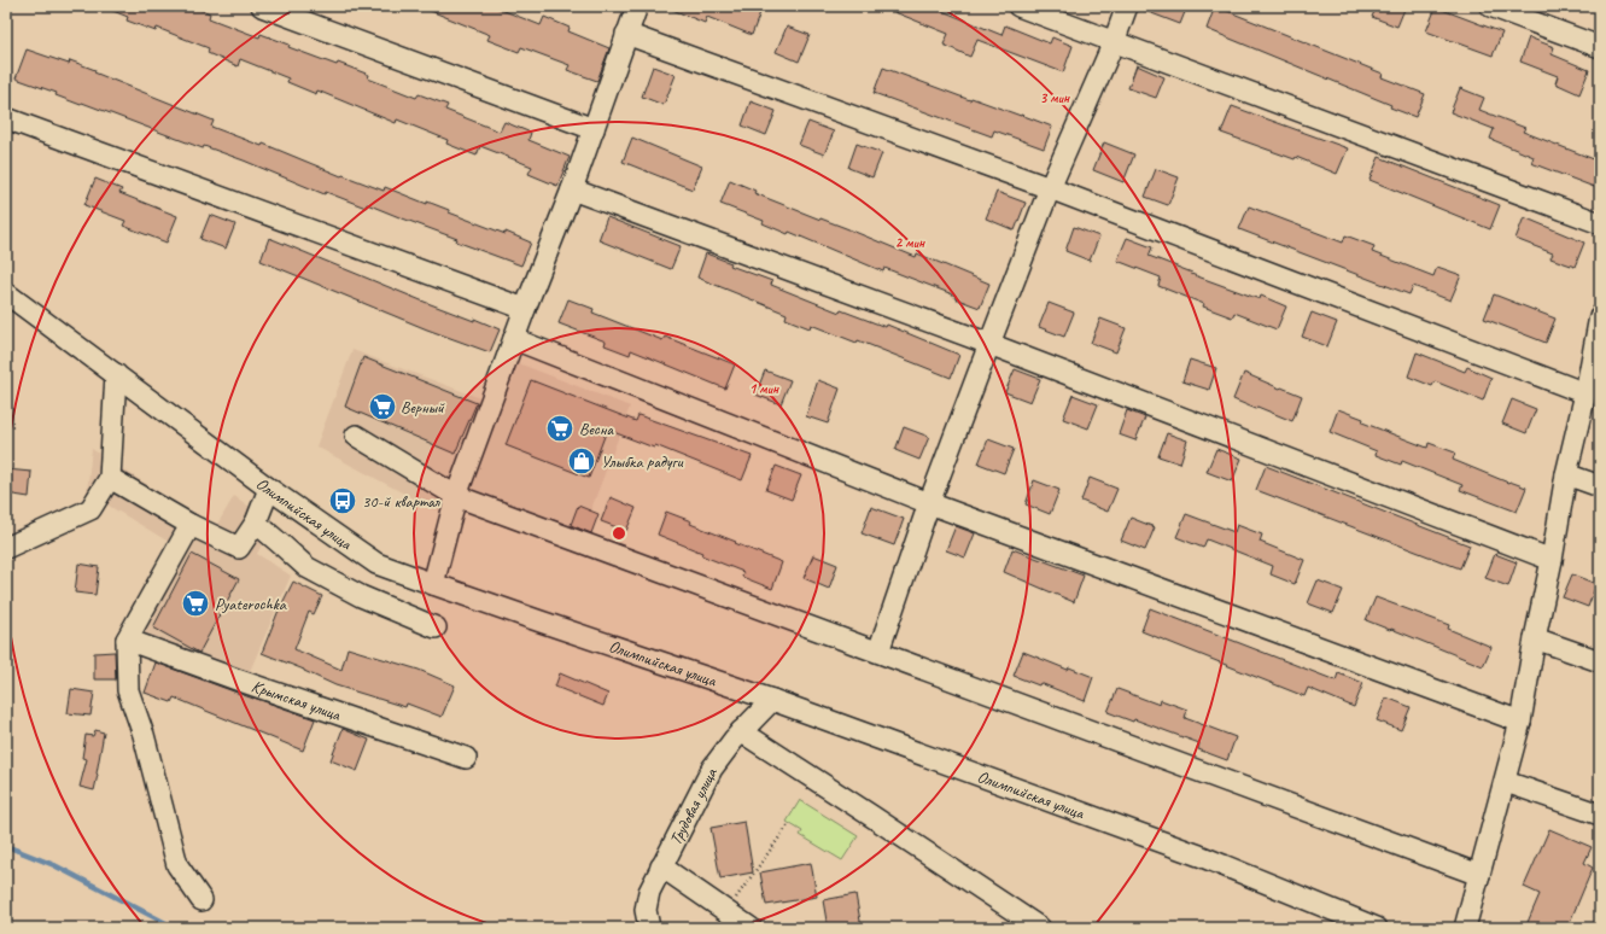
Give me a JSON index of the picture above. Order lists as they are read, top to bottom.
{
  "streets": {
    "street": ["Олимпийская улица", "Крымская улица", "Трудовая улица"]
  },
  "crossings": [
    ["Олимпийская улица", "Трудовая улица"]
  ],
  "places": {
    "supermarket": ["Верный", "Весна", "Pyaterochka"],
    "shop": ["Улыбка радуги"],
    "bus stop": ["30-й квартал"]
  },
  "rings": ["3 мин", "2 мин", "1 мин"]
}
